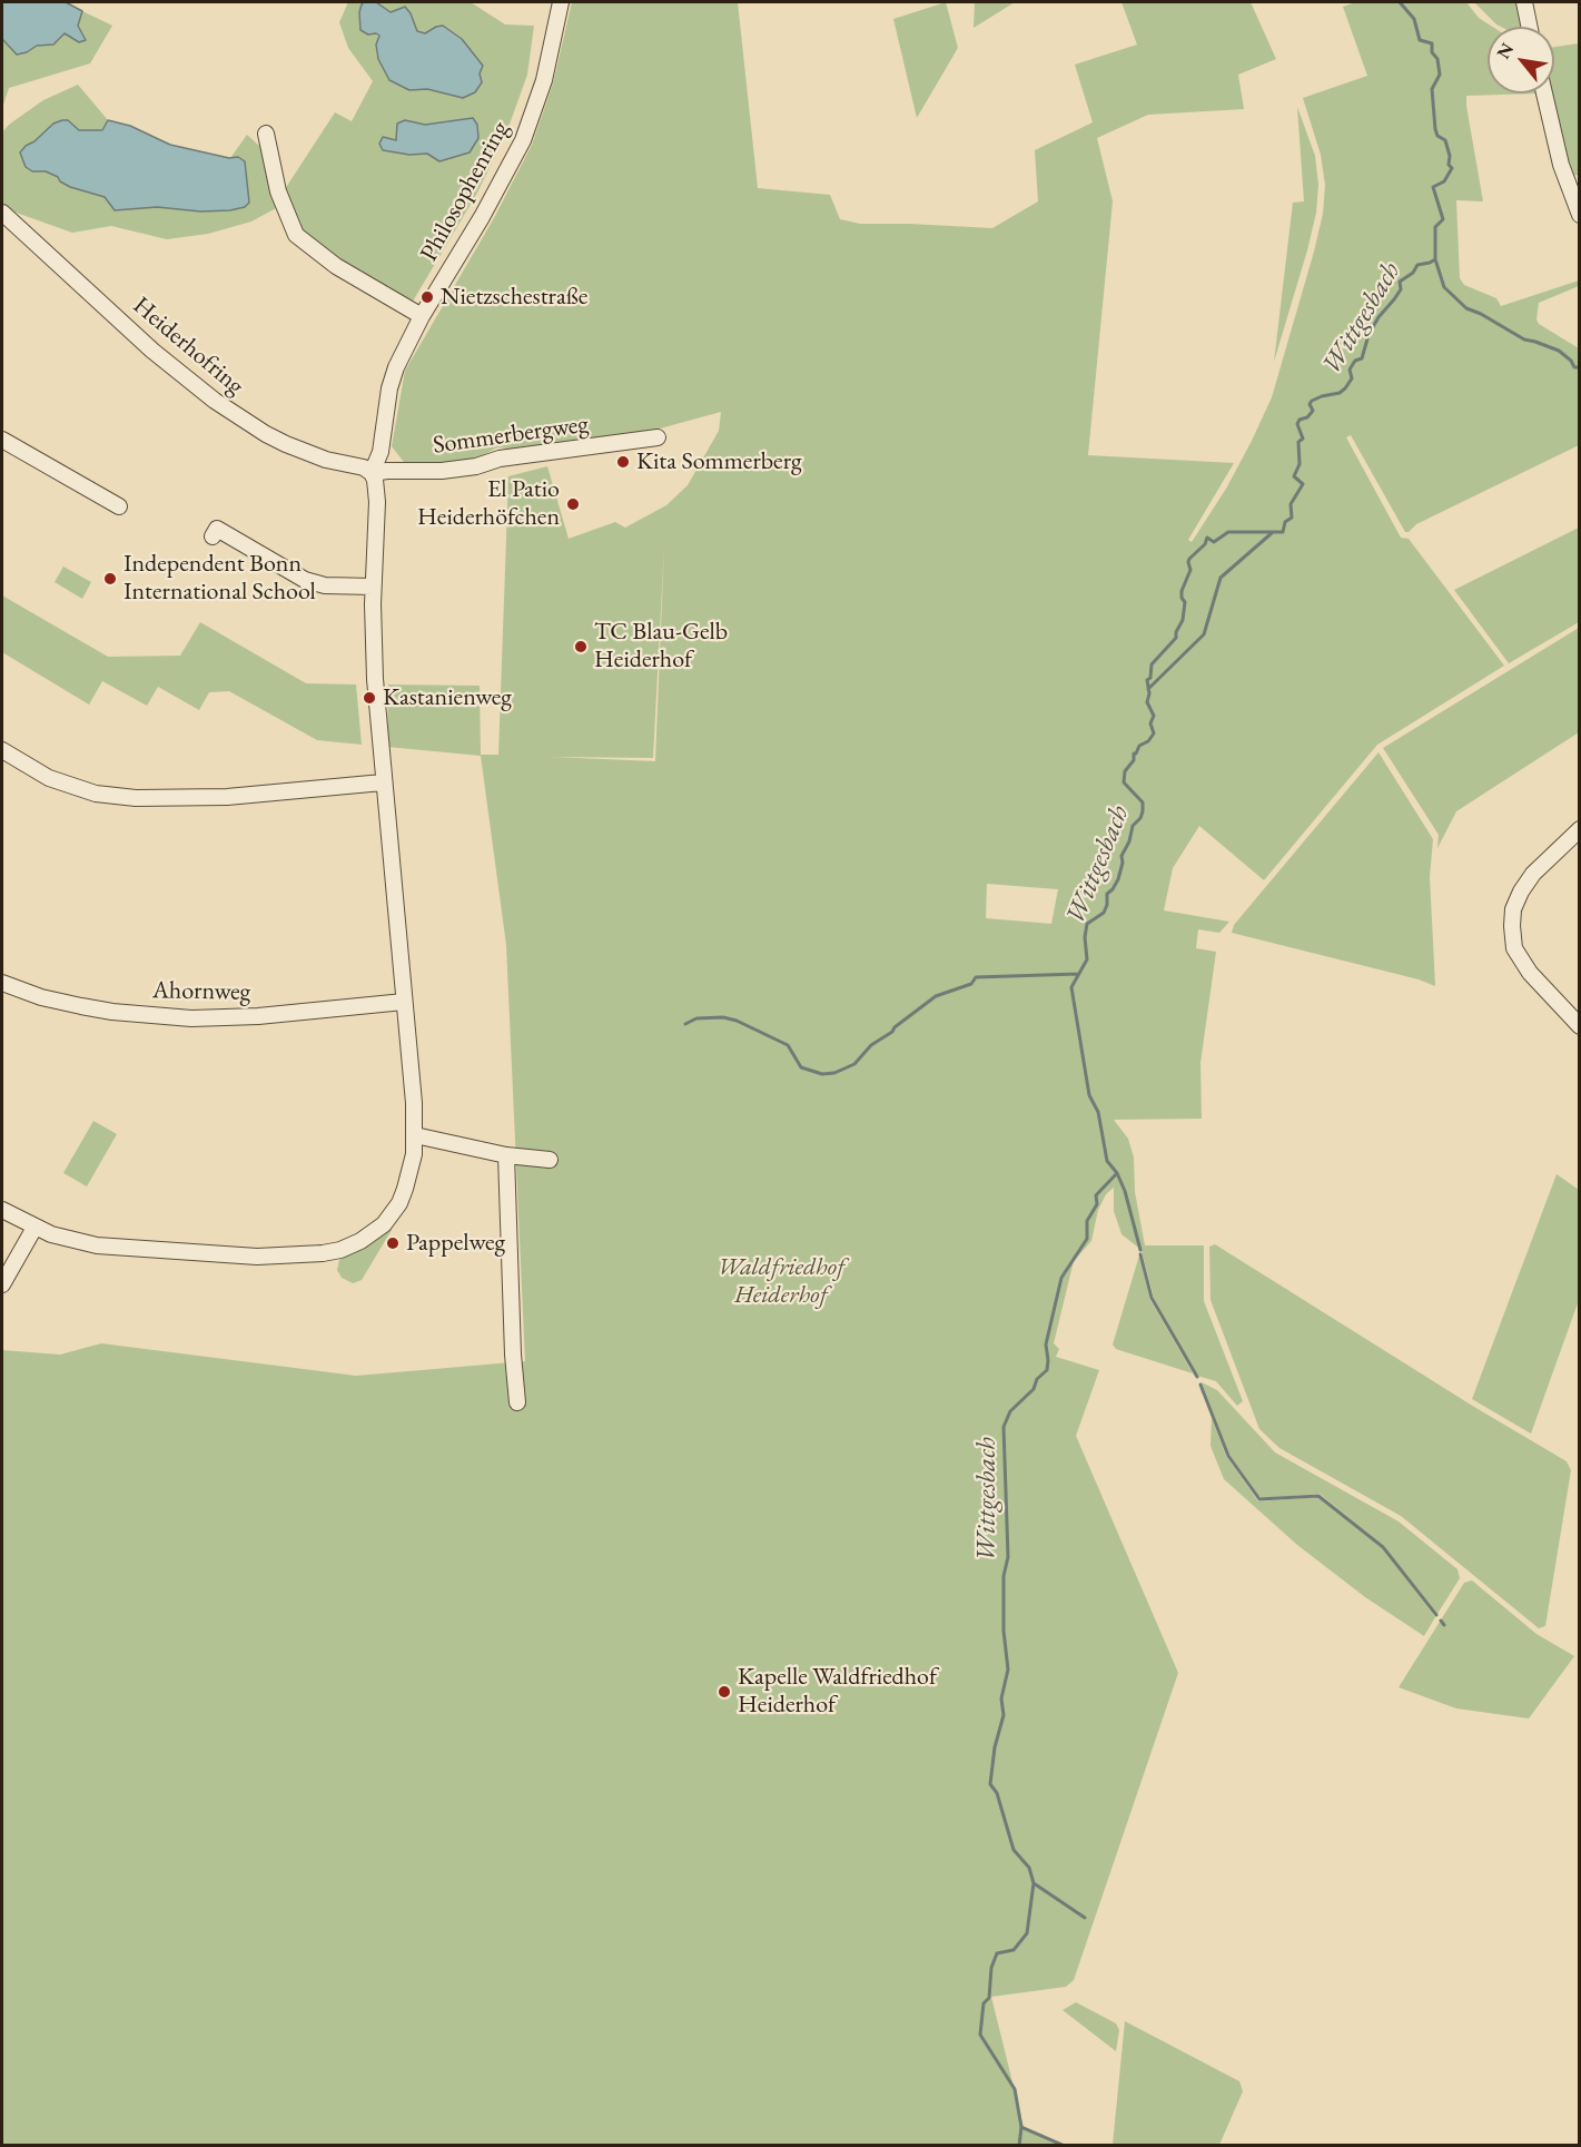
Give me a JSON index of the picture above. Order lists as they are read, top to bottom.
{
  "streets": {
    "street": [
      "Philosophenring",
      "Heiderhofring",
      "Sommerbergweg",
      "Ahornweg"
    ]
  },
  "crossings": [
    ["Philosophenring", "Heiderhofring"],
    ["Philosophenring", "Sommerbergweg"],
    ["Heiderhofring", "Sommerbergweg"]
  ],
  "water": ["Wittgesbach"],
  "parks": ["Waldfriedhof Heiderhof"],
  "places": [
    "Nietzschestraße",
    "Kita Sommerberg",
    "El Patio Heiderhöfchen",
    "Independent Bonn International School",
    "TC Blau-Gelb Heiderhof",
    "Kastanienweg",
    "Pappelweg",
    "Kapelle Waldfriedhof Heiderhof"
  ],
  "north": "top left"
}
